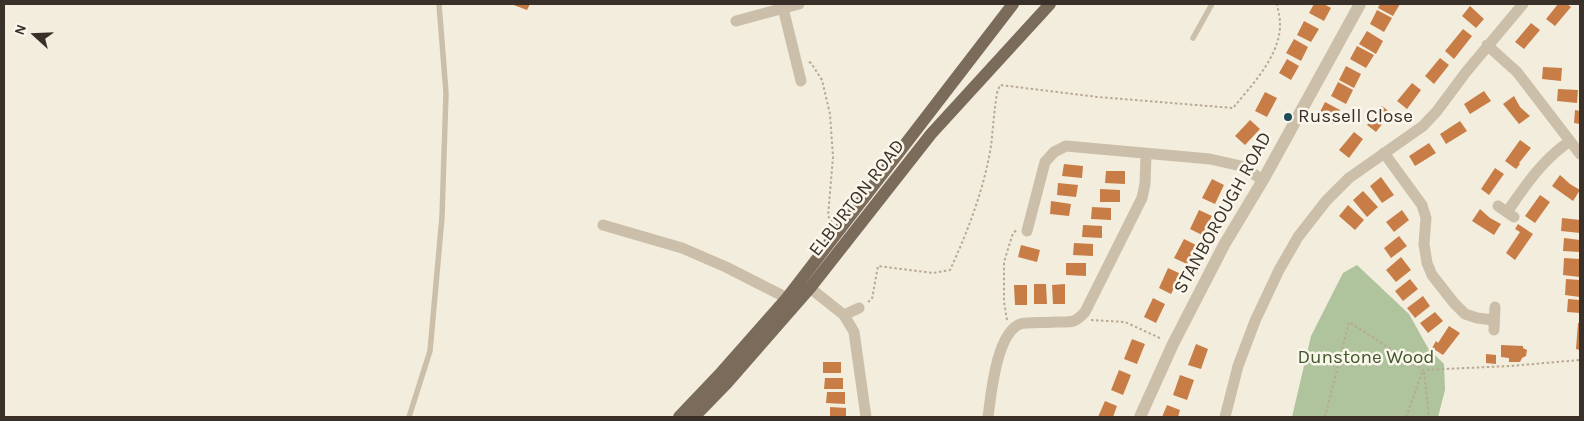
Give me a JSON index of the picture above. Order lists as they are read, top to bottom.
{
  "streets": {
    "main road": ["ELBURTON ROAD"],
    "street": ["STANBOROUGH ROAD"]
  },
  "parks": ["Dunstone Wood"],
  "places": ["Russell Close"],
  "north": "left"
}
